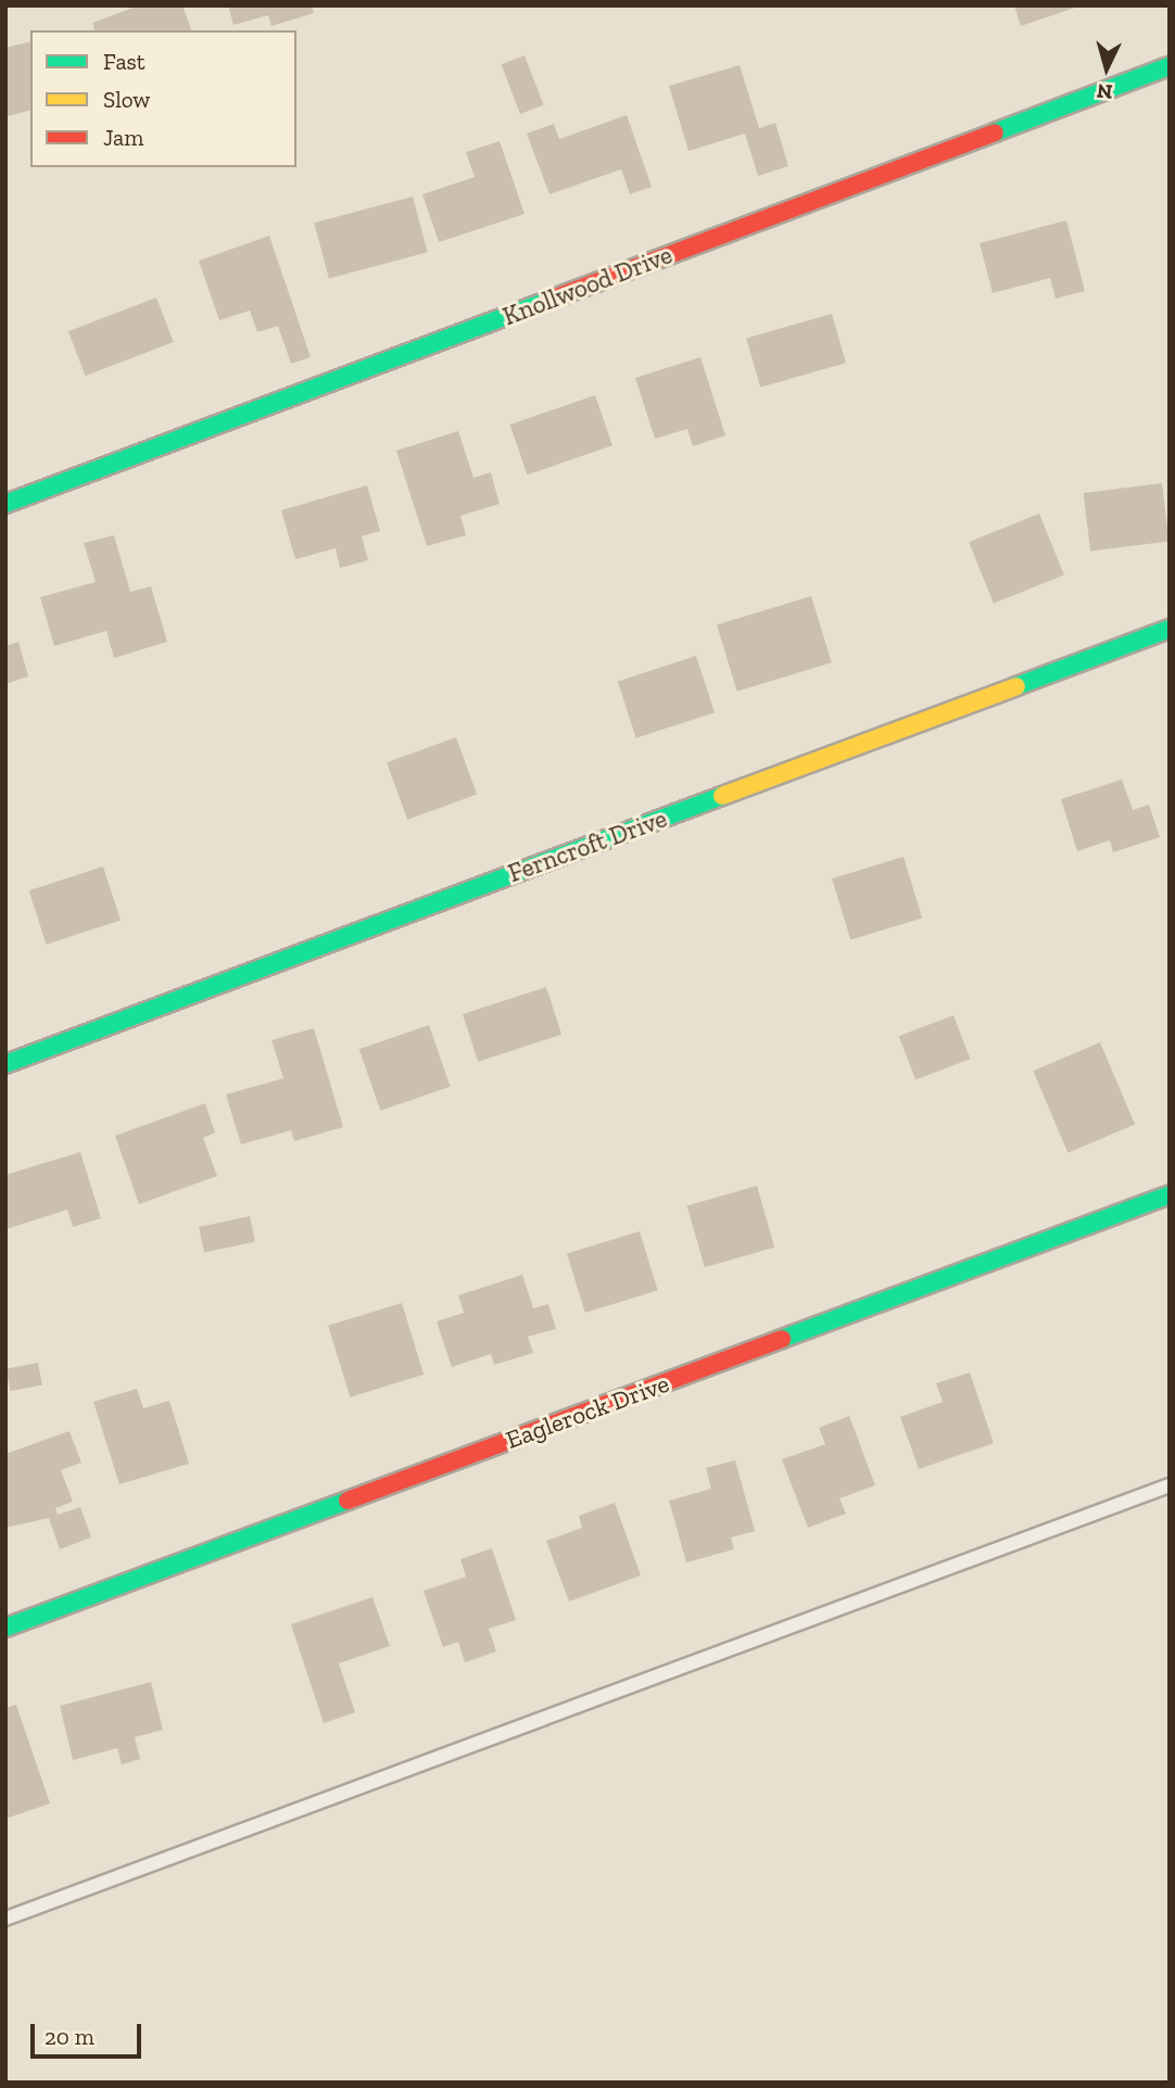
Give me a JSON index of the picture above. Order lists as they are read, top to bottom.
{
  "streets": {
    "street": ["Knollwood Drive", "Ferncroft Drive", "Eaglerock Drive"]
  },
  "legend": ["Fast", "Slow", "Jam"],
  "scale_bar": "20 m",
  "north": "bottom"
}
